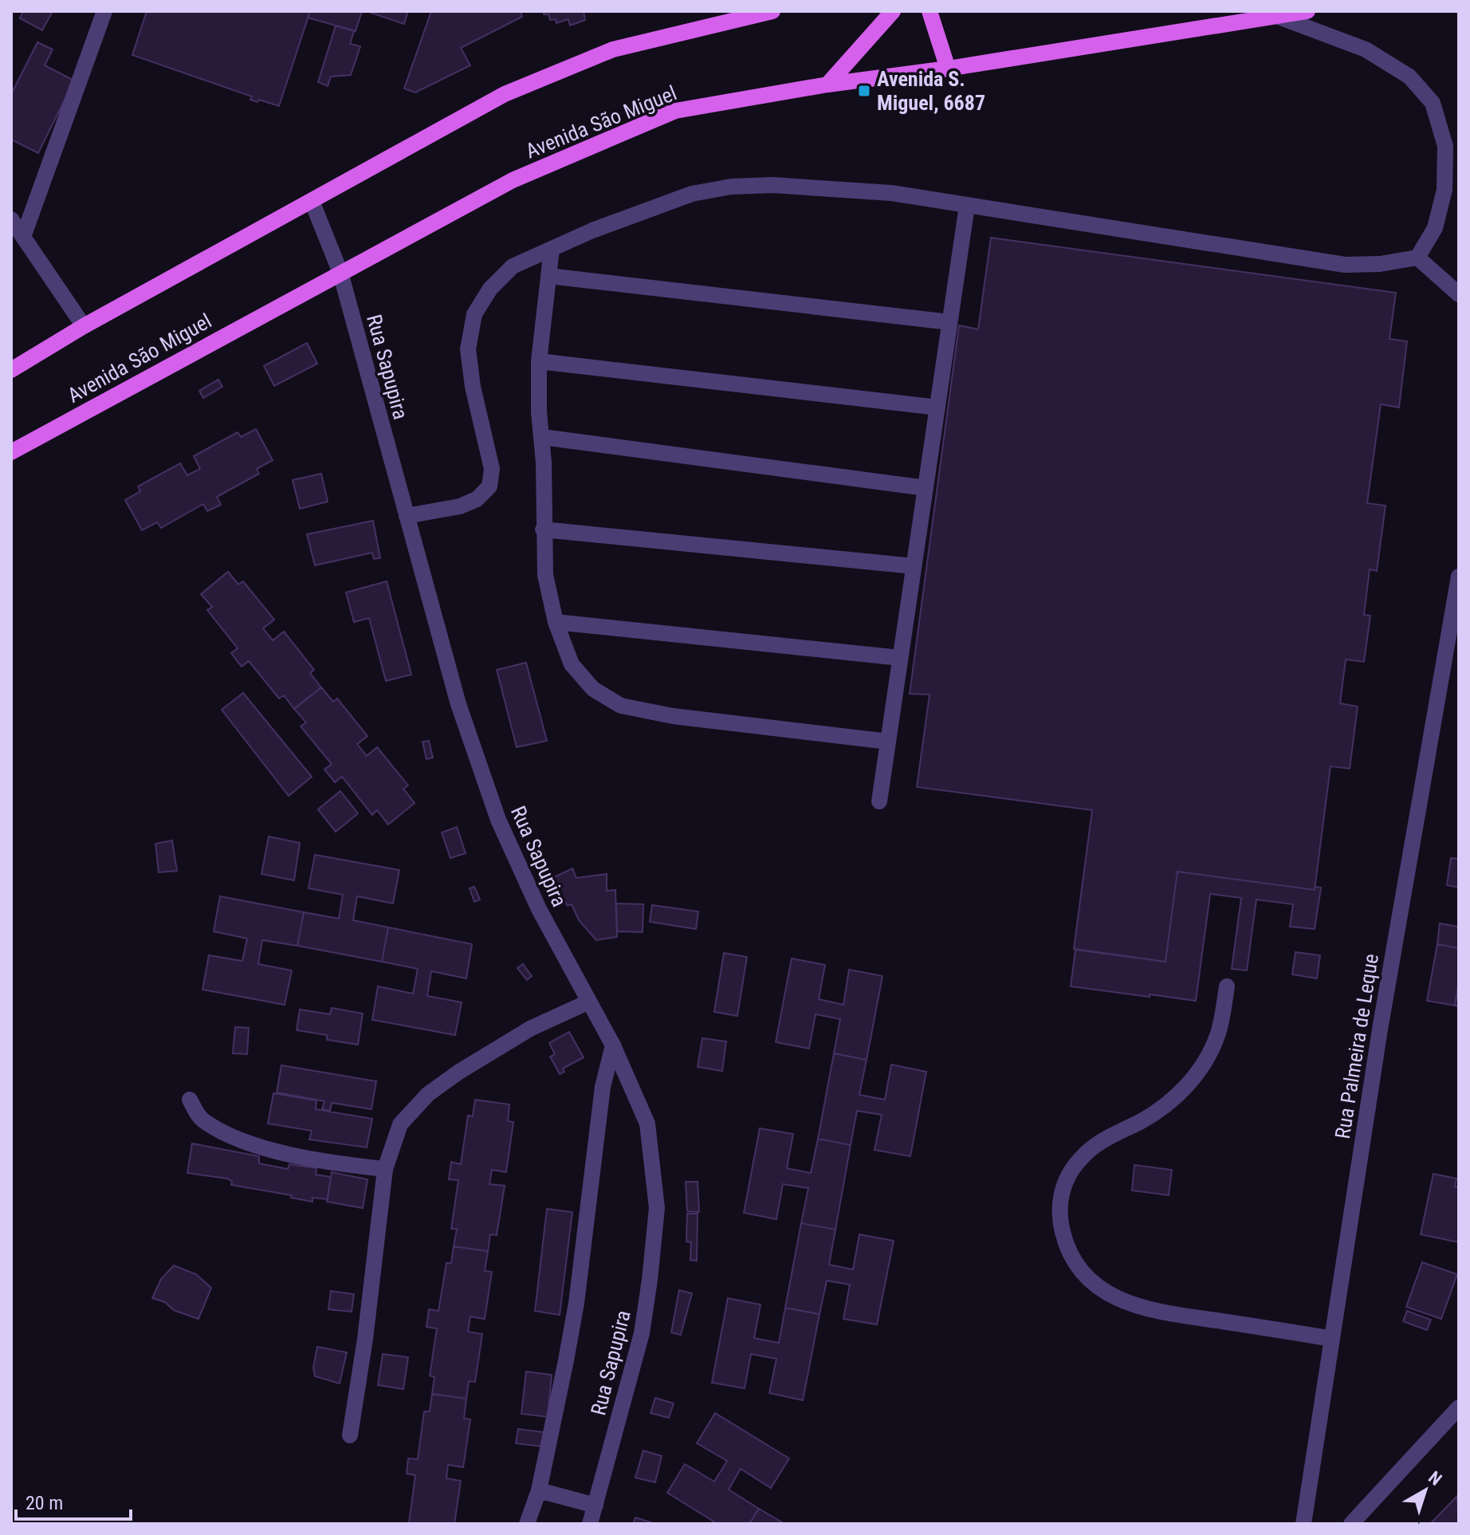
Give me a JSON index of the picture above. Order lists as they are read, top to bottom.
{
  "streets": {
    "main road": ["Avenida São Miguel"],
    "street": ["Rua Sapupira", "Rua Palmeira de Leque"]
  },
  "crossings": [
    ["Avenida São Miguel", "Rua Sapupira"]
  ],
  "places": {
    "transit": ["Avenida S. Miguel, 6687"]
  },
  "scale_bar": "20 m",
  "north": "top right"
}
